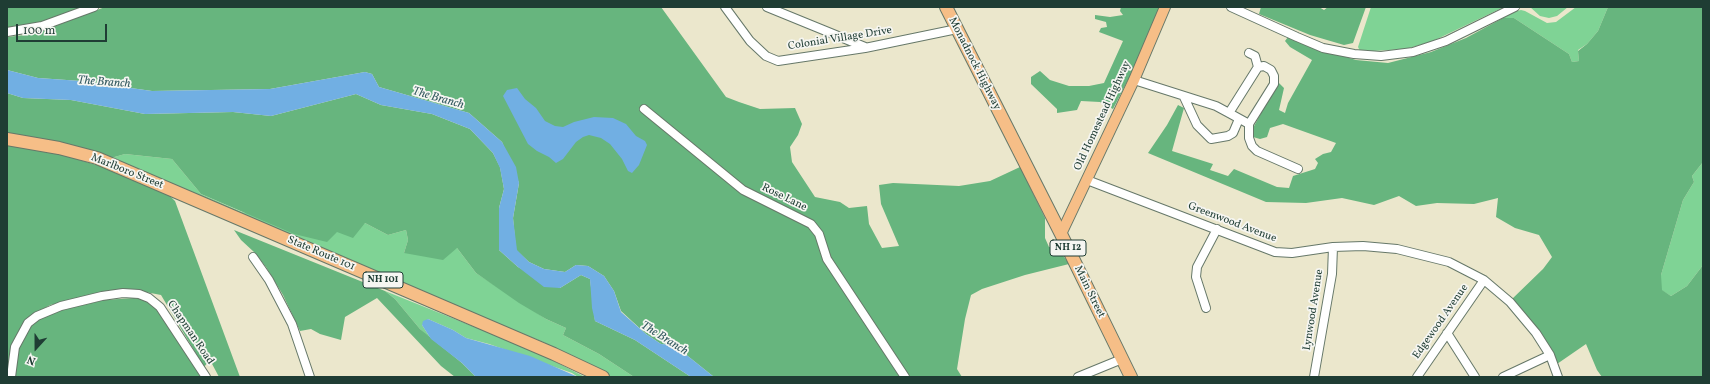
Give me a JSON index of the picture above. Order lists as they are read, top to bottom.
{
  "streets": {
    "highway": [
      "Monadnock Highway",
      "Marlboro Street",
      "NH 12",
      "State Route 101",
      "NH 101",
      "Main Street"
    ],
    "main road": ["Old Homestead Highway"],
    "street": [
      "Colonial Village Drive",
      "Rose Lane",
      "Greenwood Avenue",
      "Lynwood Avenue",
      "Edgewood Avenue",
      "Chapman Road"
    ]
  },
  "crossings": [
    ["Colonial Village Drive", "Monadnock Highway"],
    ["Monadnock Highway", "Main Street"],
    ["Old Homestead Highway", "Greenwood Avenue"],
    ["Old Homestead Highway", "Main Street"],
    ["Marlboro Street", "State Route 101"],
    ["Greenwood Avenue", "Lynwood Avenue"],
    ["Greenwood Avenue", "Edgewood Avenue"]
  ],
  "water": ["The Branch"],
  "scale_bar": "100 m",
  "north": "bottom"
}
